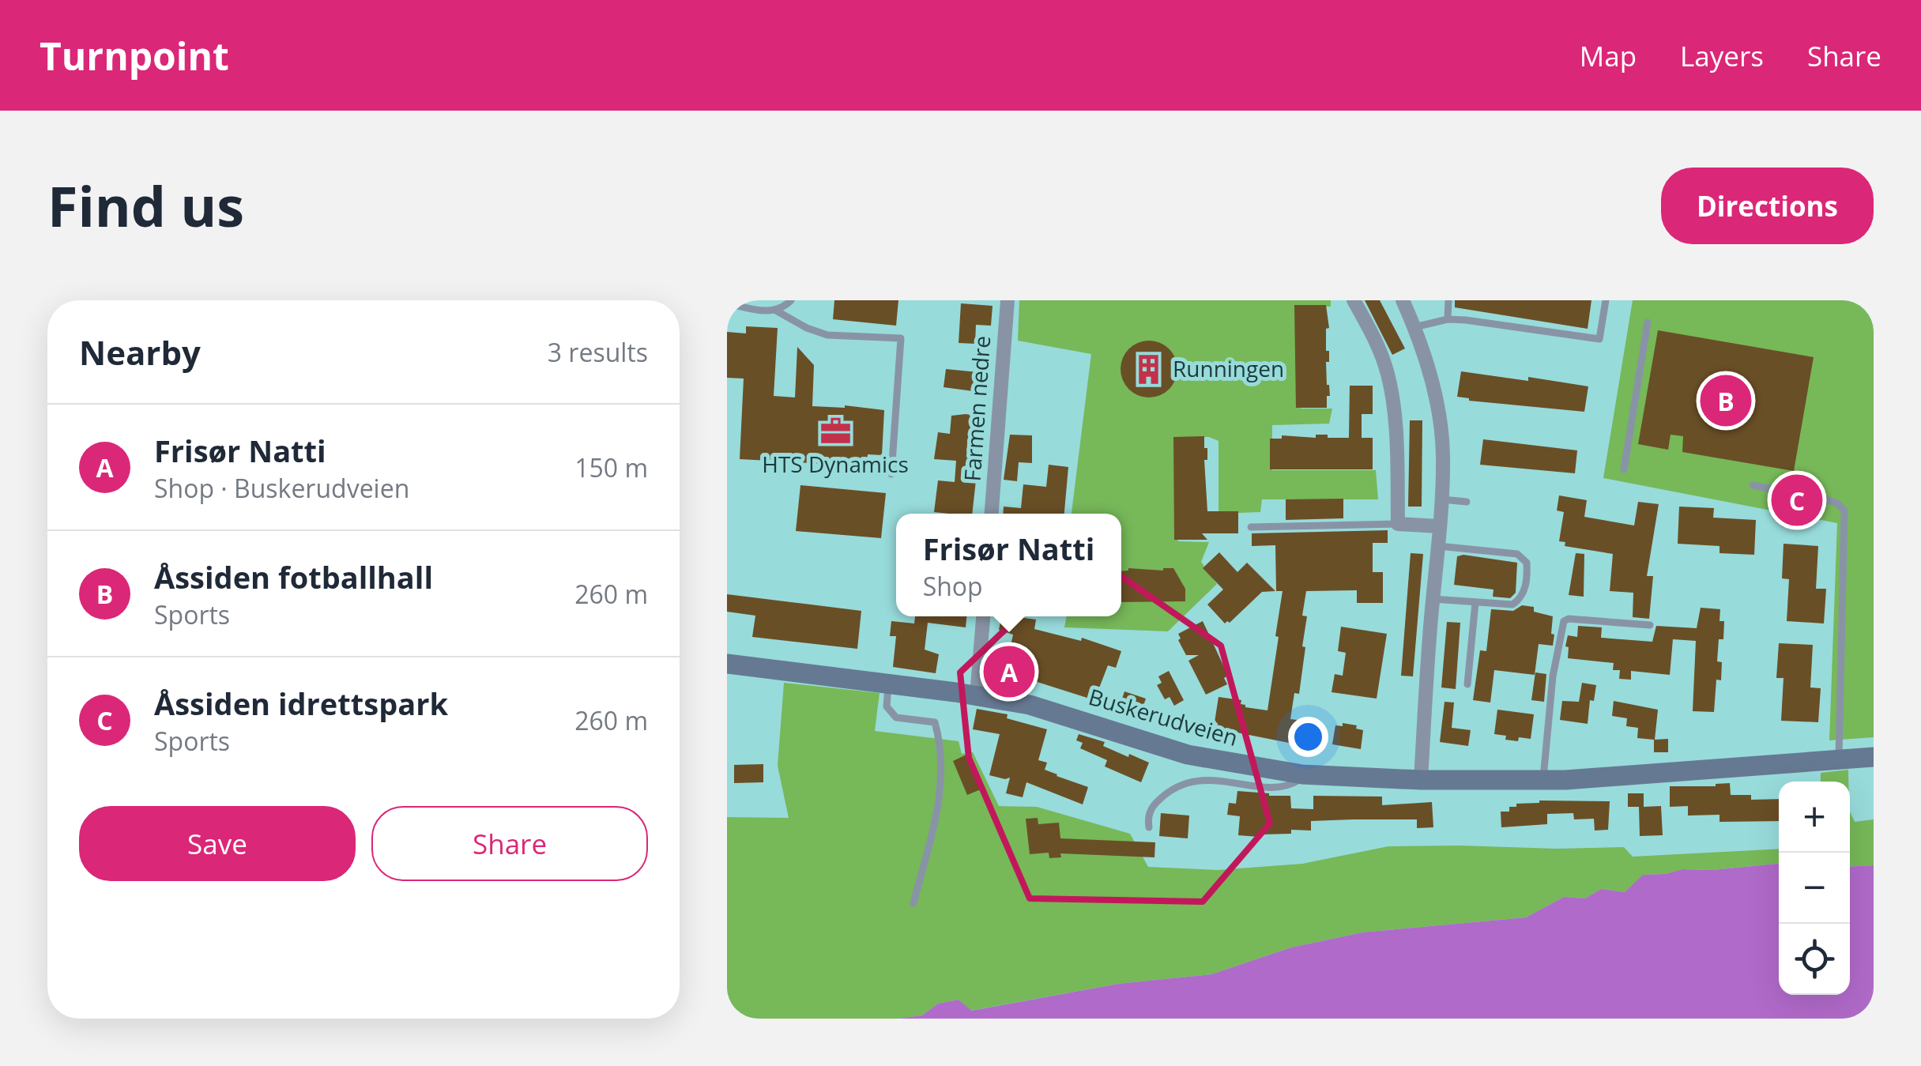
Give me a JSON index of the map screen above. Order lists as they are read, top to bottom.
{
  "streets": {
    "main road": ["Buskerudveien"],
    "street": ["Farmen nedre"]
  },
  "places": {
    "building": ["Runningen"],
    "office": ["HTS Dynamics"]
  },
  "page": {
    "header": "Turnpoint",
    "nav": ["Map", "Layers", "Share"],
    "title": "Find us",
    "buttons": [
      "Directions",
      ["Save", "Share"]
    ],
    "heading": ["Nearby", "3 results"],
    "pins": ["B", "C", "A"],
    "list": [
      {
        "mark": "A",
        "name": "Frisør Natti",
        "note": "Shop · Buskerudveien",
        "value": "150 m"
      },
      {
        "mark": "B",
        "name": "Åssiden fotballhall",
        "note": "Sports",
        "value": "260 m"
      },
      {
        "mark": "C",
        "name": "Åssiden idrettspark",
        "note": "Sports",
        "value": "260 m"
      }
    ],
    "popup": ["Frisør Natti", "Shop"],
    "map_buttons": ["+", "−"]
  }
}
